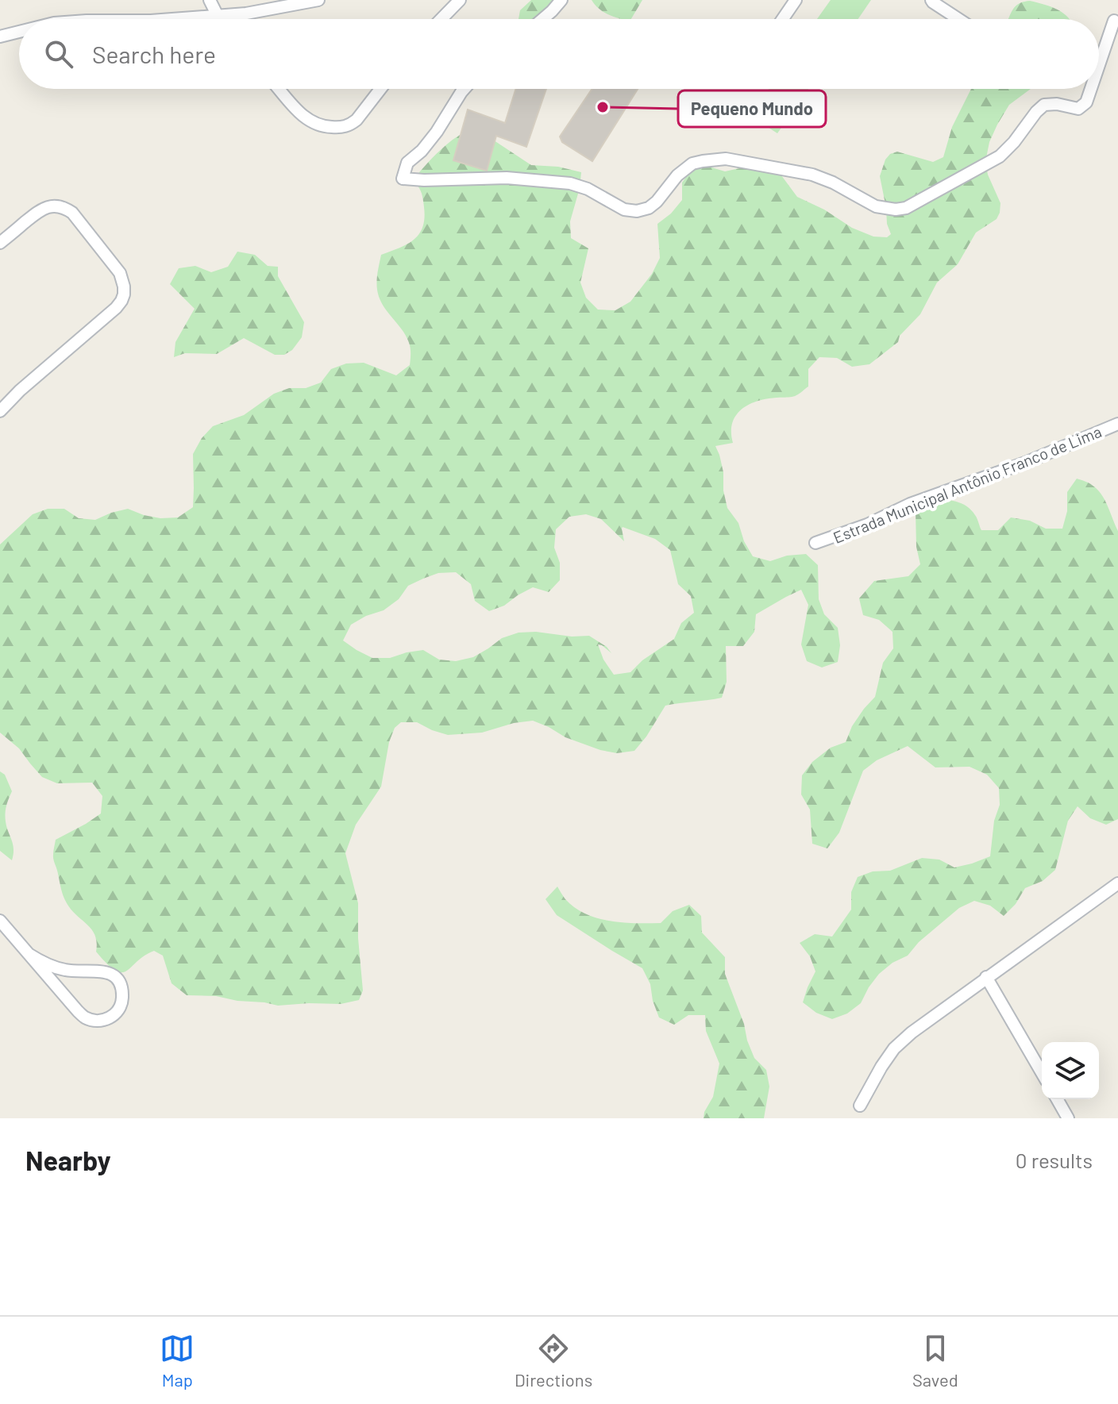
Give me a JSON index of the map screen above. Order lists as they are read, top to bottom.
{
  "streets": {
    "street": ["Estrada Municipal Antônio Franco de Lima"]
  },
  "places": ["Pequeno Mundo"],
  "page": {
    "search": "Search here",
    "heading": ["Nearby", "0 results"],
    "nav": ["Map", "Directions", "Saved"]
  }
}
